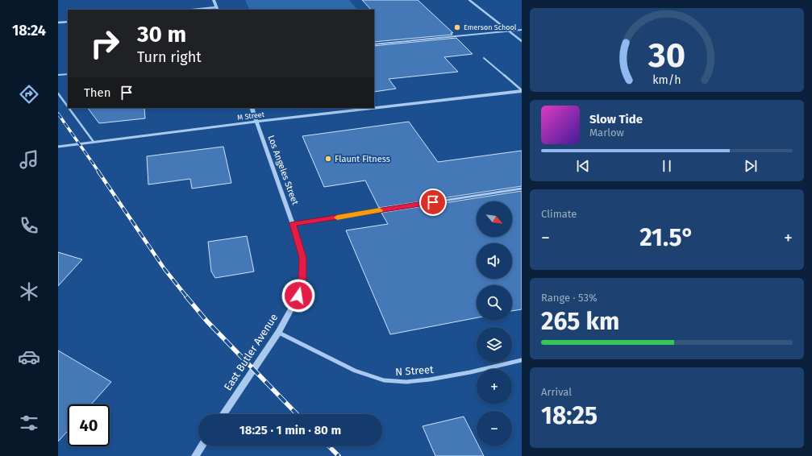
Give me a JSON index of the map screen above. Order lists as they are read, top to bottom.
{
  "streets": {
    "street": [
      "M Street",
      "Los Angeles Street",
      "East Butler Avenue",
      "N Street"
    ]
  },
  "crossings": [
    ["M Street", "Los Angeles Street"],
    ["Los Angeles Street", "East Butler Avenue"],
    ["East Butler Avenue", "N Street"]
  ],
  "places": ["Emerson School", "Flaunt Fitness"],
  "north": "bottom right",
  "page": {
    "tabs": "18:24",
    "turn": ["30 m", "Turn right"],
    "then": "Then",
    "song": ["Slow Tide", "Marlow"],
    "tile": [
      "Climate",
      ["Range · 53%", "265 km"],
      ["Arrival", "18:25"]
    ],
    "map_buttons": ["+", "−"],
    "heat": ["−", "21.5°", "+"],
    "limit": "40",
    "trip": "18:25 · 1 min · 80 m",
    "gauge": ["30", "km/h"]
  }
}
